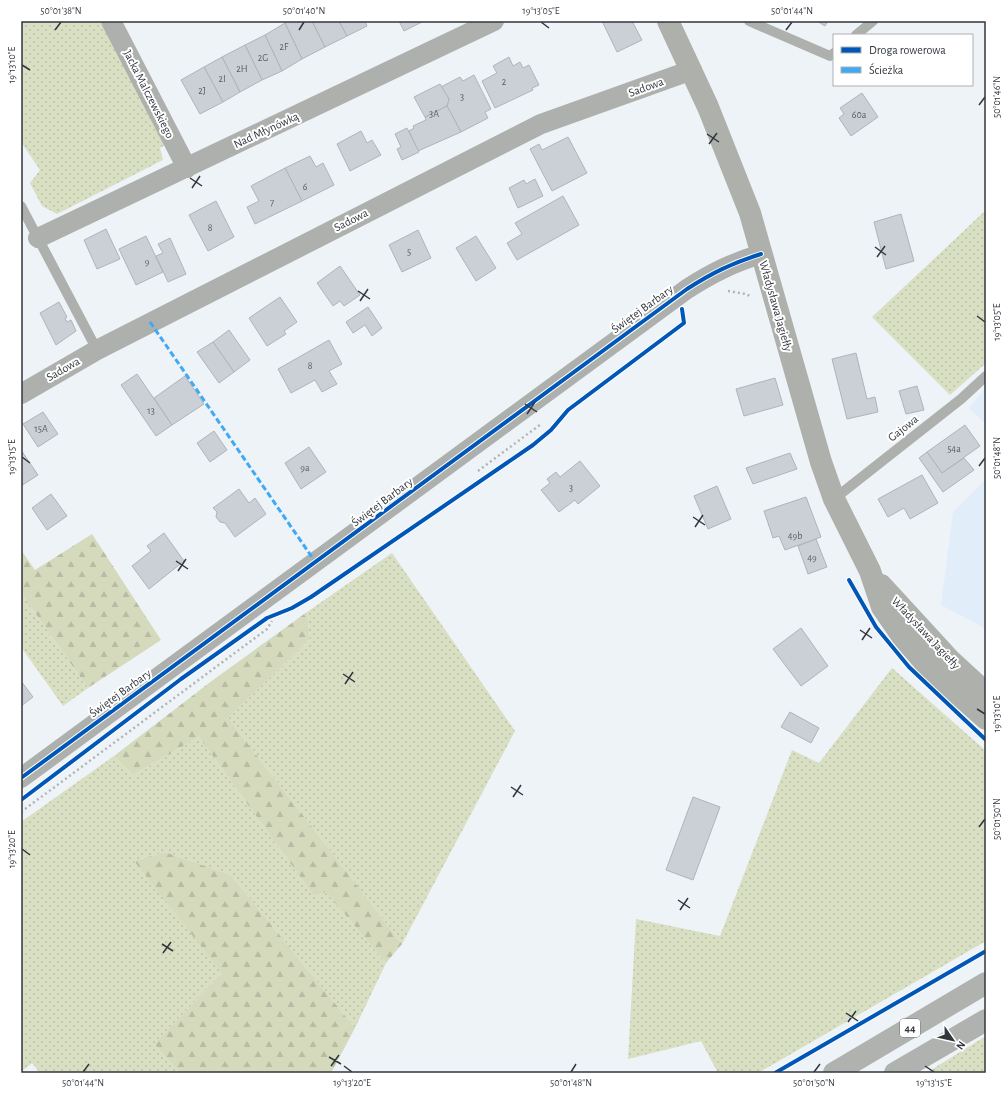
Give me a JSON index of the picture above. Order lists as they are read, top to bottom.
{
  "streets": {
    "main road": ["44"],
    "street": [
      "Sadowa",
      "Jacka Malczewskiego",
      "Nad Młynówką",
      "Władysława Jagiełły",
      "Świętej Barbary"
    ],
    "lane": ["Gajowa"]
  },
  "crossings": [
    ["Sadowa", "Władysława Jagiełły"],
    ["Jacka Malczewskiego", "Nad Młynówką"],
    ["Władysława Jagiełły", "Świętej Barbary"],
    ["Władysława Jagiełły", "Gajowa"]
  ],
  "house_numbers": [
    "2F",
    "2G",
    "2H",
    "2I",
    "2",
    "2J",
    "3",
    "3A",
    "60a",
    "6",
    "7",
    "8",
    "5",
    "9",
    "8",
    "13",
    "15A",
    "54a",
    "9a",
    "3",
    "49b",
    "49"
  ],
  "legend": ["Droga rowerowa", "Ścieżka"],
  "north": "bottom right",
  "coordinates": [
    "50°01'38\"N",
    "50°01'40\"N",
    "19°13'05\"E",
    "50°01'44\"N",
    "19°13'10\"E",
    "50°01'46\"N",
    "19°13'15\"E",
    "50°01'48\"N",
    "50°01'50\"N",
    "19°13'20\"E"
  ]
}
